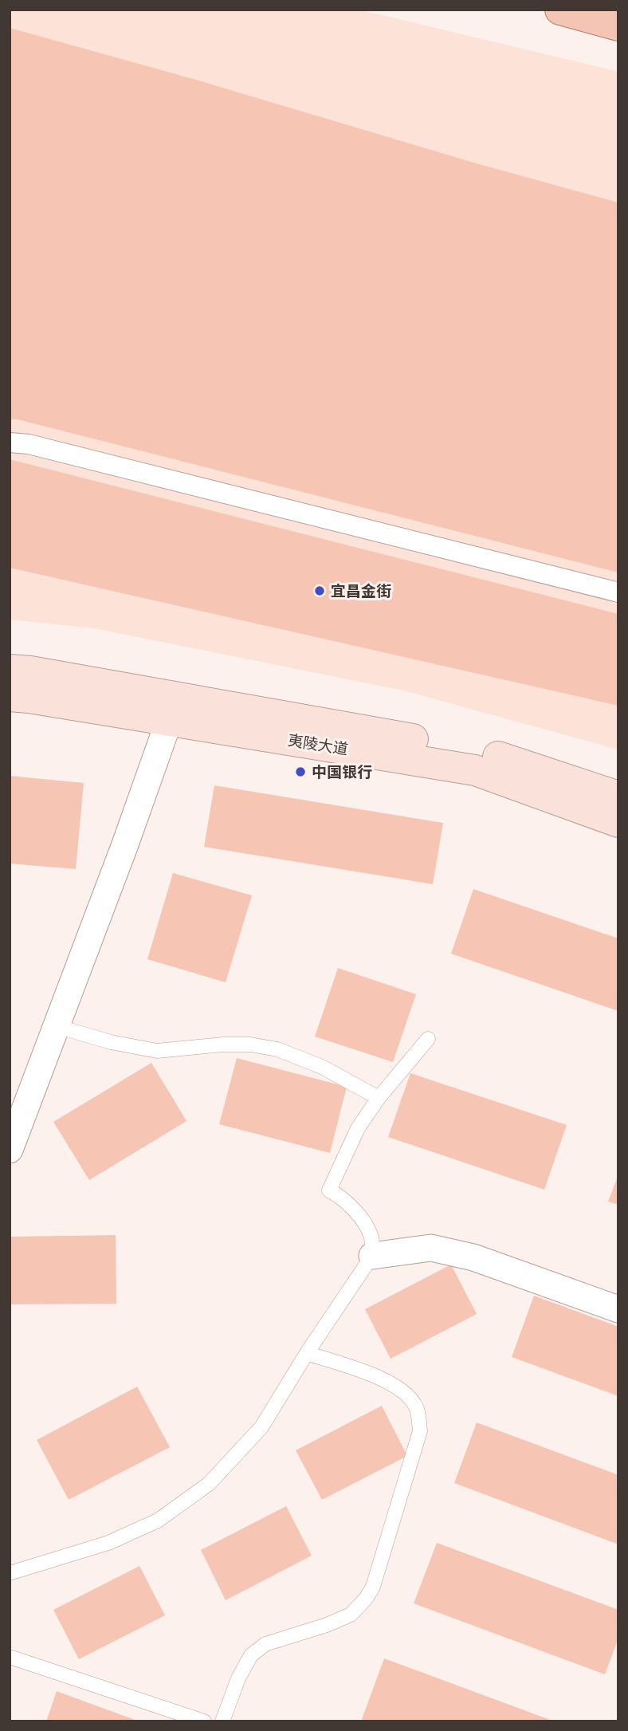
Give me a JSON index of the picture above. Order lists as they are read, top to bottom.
{
  "streets": {
    "main road": ["夷陵大道"]
  },
  "places": ["宜昌金街", "中国银行"]
}
